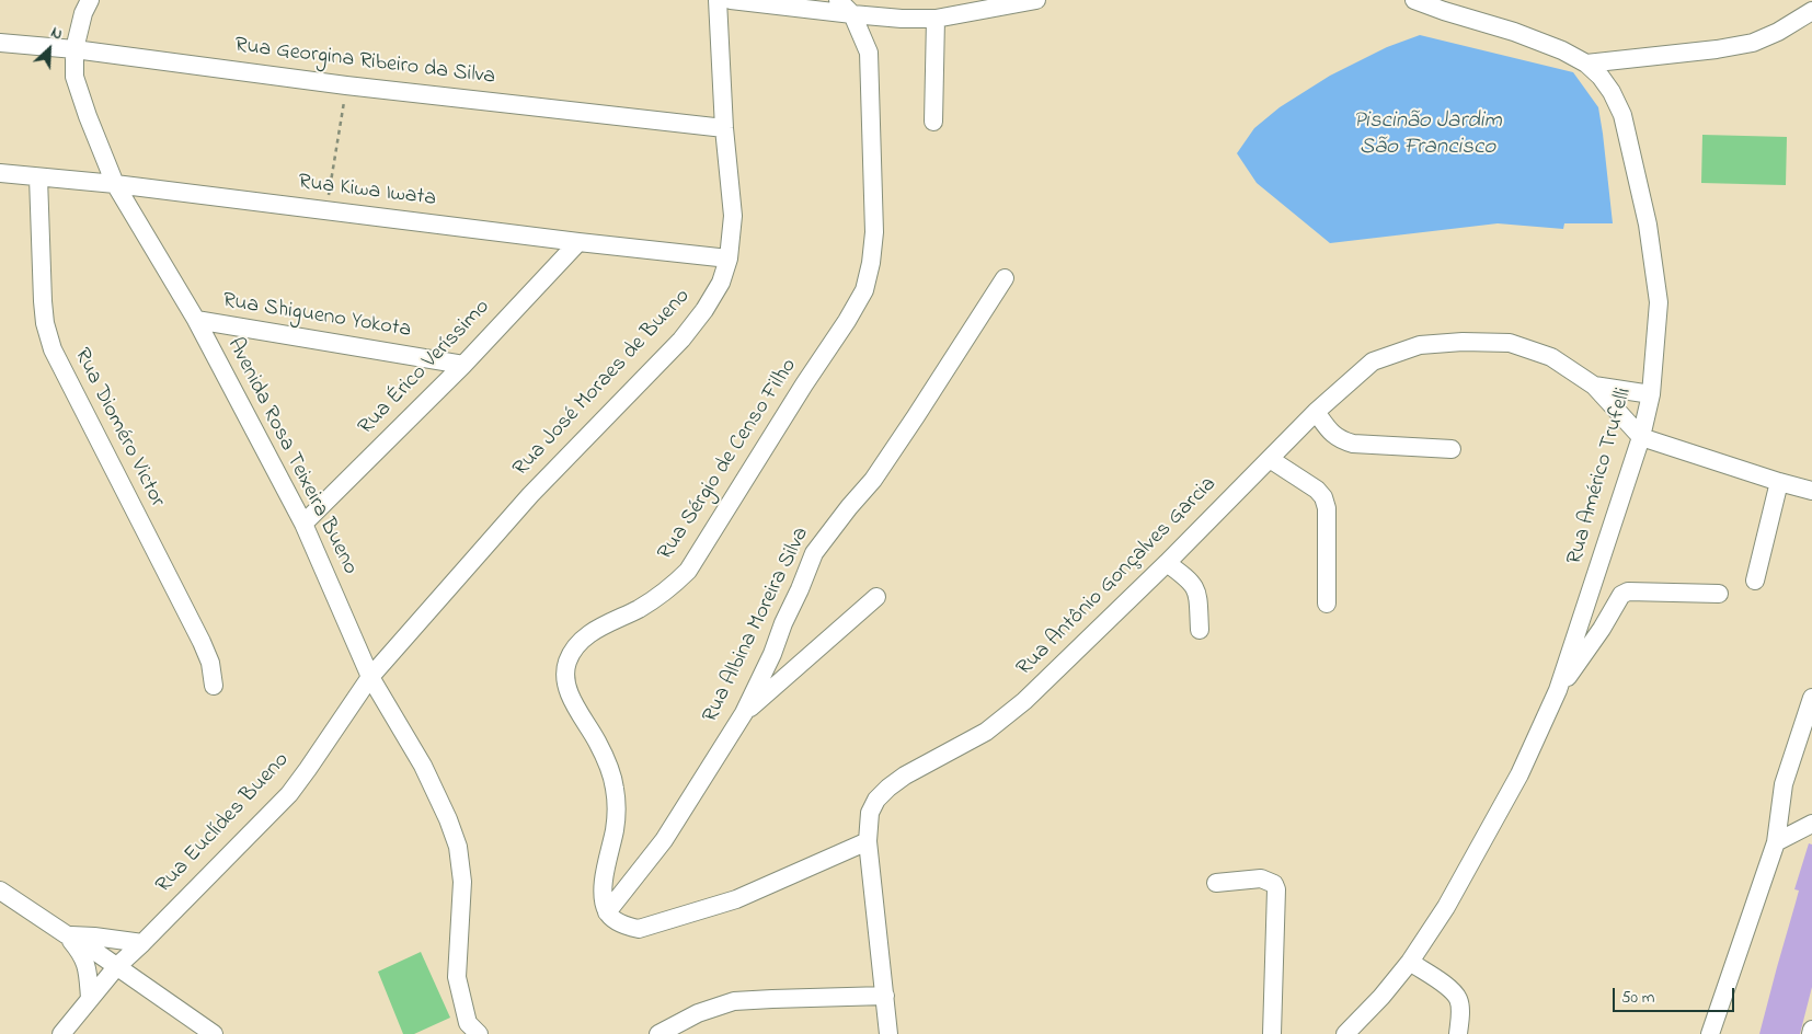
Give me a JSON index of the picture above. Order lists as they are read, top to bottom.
{
  "streets": {
    "street": [
      "Rua Georgina Ribeiro da Silva",
      "Rua Kiwa Iwata",
      "Rua Shigueno Yokota",
      "Rua Érico Veríssimo",
      "Rua José Moraes de Bueno",
      "Rua Dioméro Victor",
      "Avenida Rosa Teixeira Bueno",
      "Rua Sérgio de Censo Filho",
      "Rua Américo Trufelli",
      "Rua Antônio Gonçalves Garcia",
      "Rua Albina Moreira Silva",
      "Rua Euclídes Bueno"
    ]
  },
  "crossings": [
    ["Rua Georgina Ribeiro da Silva", "Rua José Moraes de Bueno"],
    ["Rua Georgina Ribeiro da Silva", "Avenida Rosa Teixeira Bueno"],
    ["Rua Kiwa Iwata", "Rua Érico Veríssimo"],
    ["Rua Kiwa Iwata", "Rua José Moraes de Bueno"],
    ["Rua Kiwa Iwata", "Rua Dioméro Victor"],
    ["Rua Kiwa Iwata", "Avenida Rosa Teixeira Bueno"],
    ["Rua Shigueno Yokota", "Rua Érico Veríssimo"],
    ["Rua Shigueno Yokota", "Avenida Rosa Teixeira Bueno"],
    ["Rua Érico Veríssimo", "Avenida Rosa Teixeira Bueno"],
    ["Rua José Moraes de Bueno", "Avenida Rosa Teixeira Bueno"],
    ["Rua José Moraes de Bueno", "Rua Euclídes Bueno"],
    ["Avenida Rosa Teixeira Bueno", "Rua Euclídes Bueno"],
    ["Rua Sérgio de Censo Filho", "Rua Albina Moreira Silva"],
    ["Rua Américo Trufelli", "Rua Antônio Gonçalves Garcia"]
  ],
  "water": ["Piscinão Jardim São Francisco"],
  "scale_bar": "50 m",
  "north": "top right"
}
